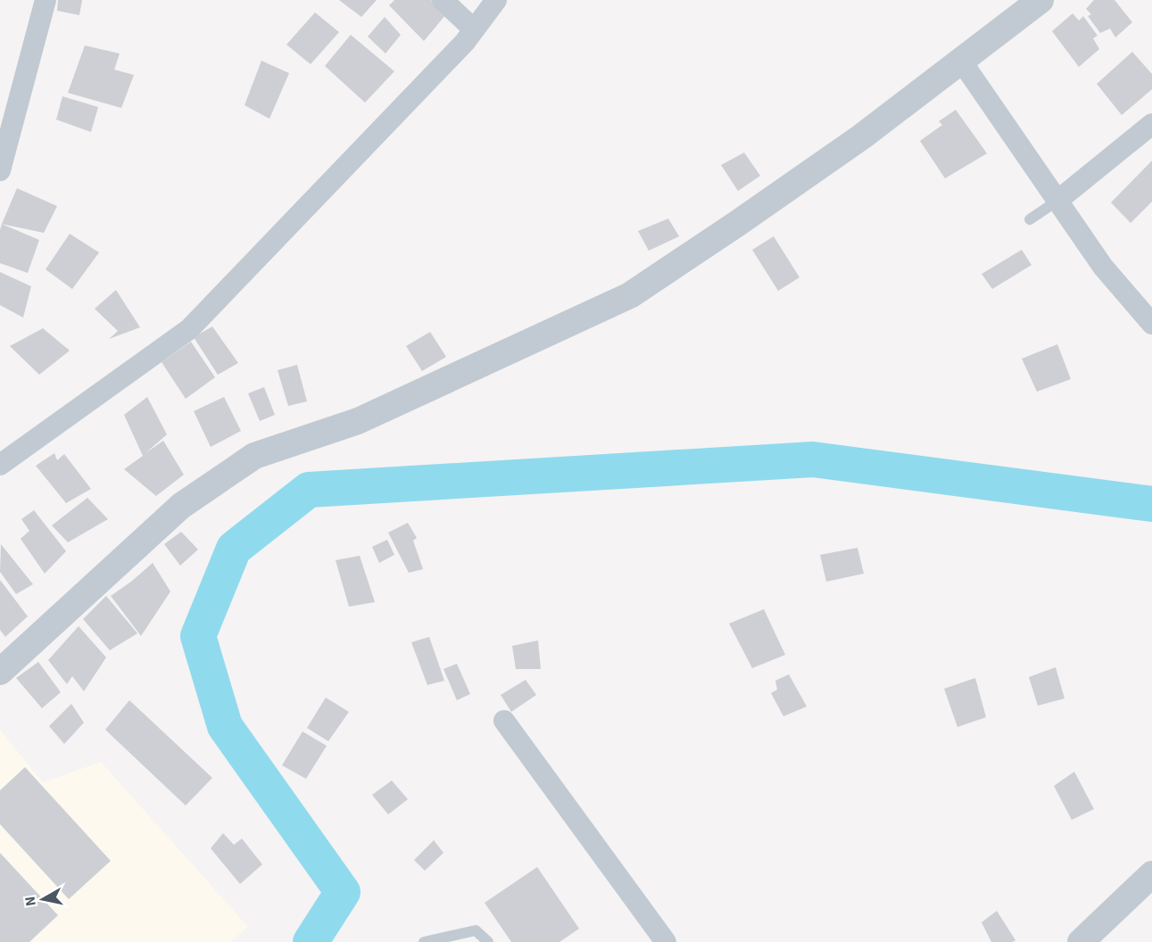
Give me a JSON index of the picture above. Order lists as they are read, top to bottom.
{
  "north": "left"
}
